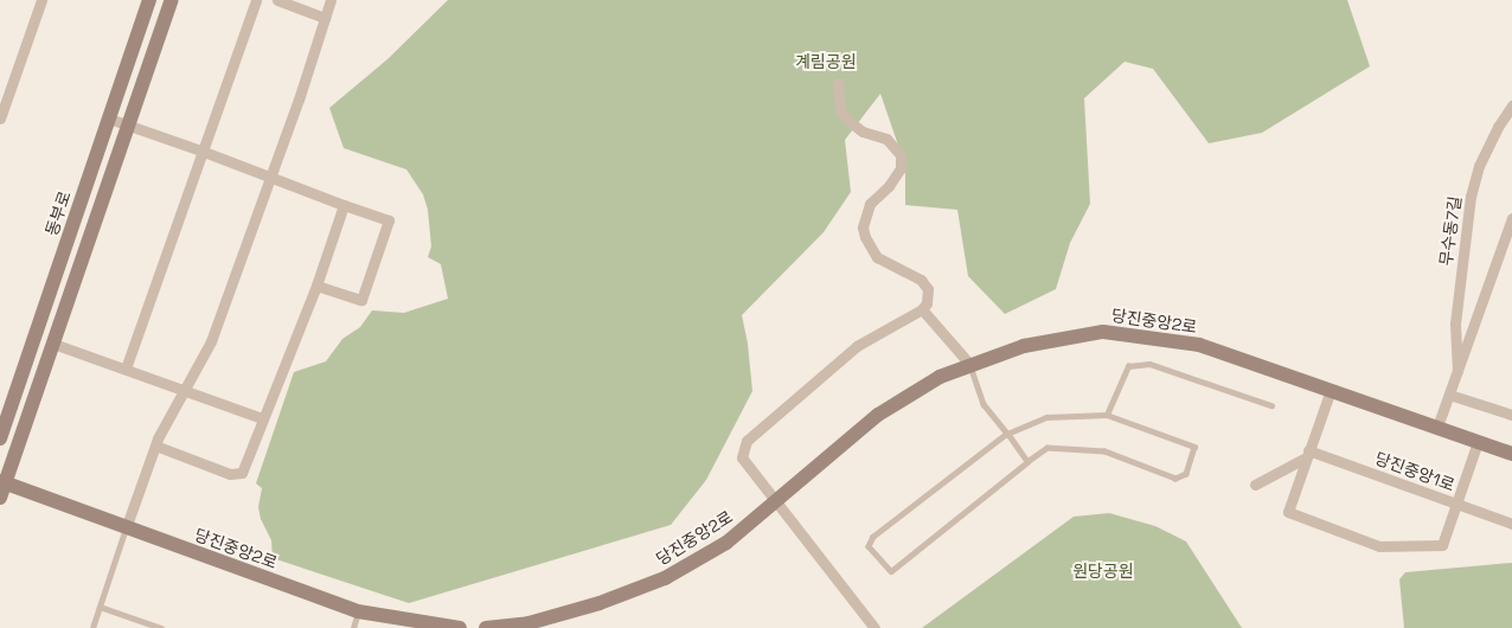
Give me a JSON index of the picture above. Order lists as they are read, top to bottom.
{
  "streets": {
    "street": [
      "동부로",
      "무수동7길",
      "당진중앙2로",
      "당진중앙1로"
    ]
  },
  "crossings": [
    ["무수동7길", "당진중앙2로"]
  ],
  "parks": ["계림공원", "원당공원"]
}
